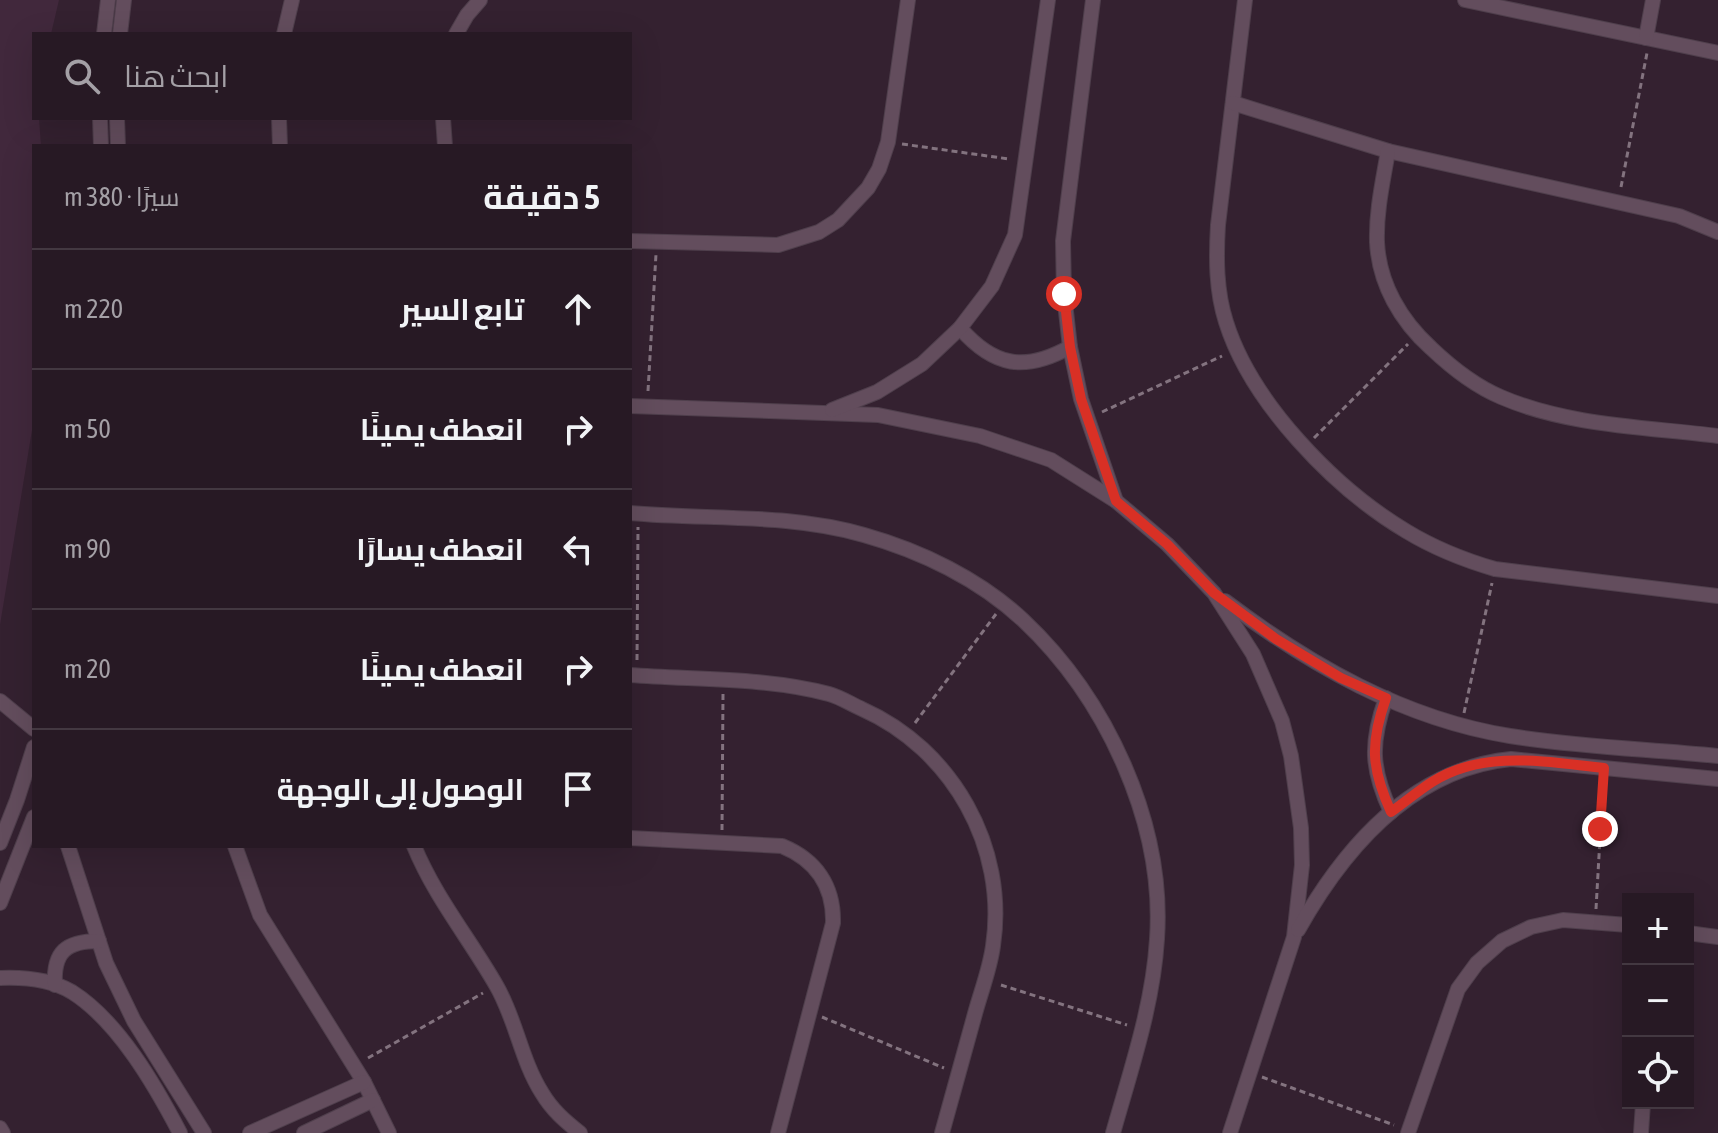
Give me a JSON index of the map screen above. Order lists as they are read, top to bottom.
{
  "page": {
    "search": "ابحث هنا",
    "heading": ["5 دقيقة", "سيرًا · 380 m"],
    "list": [
      ["تابع السير", "220 m"],
      ["انعطف يمينًا", "50 m"],
      ["انعطف يسارًا", "90 m"],
      ["انعطف يمينًا", "20 m"],
      "الوصول إلى الوجهة"
    ],
    "map_buttons": ["+", "−"]
  }
}
